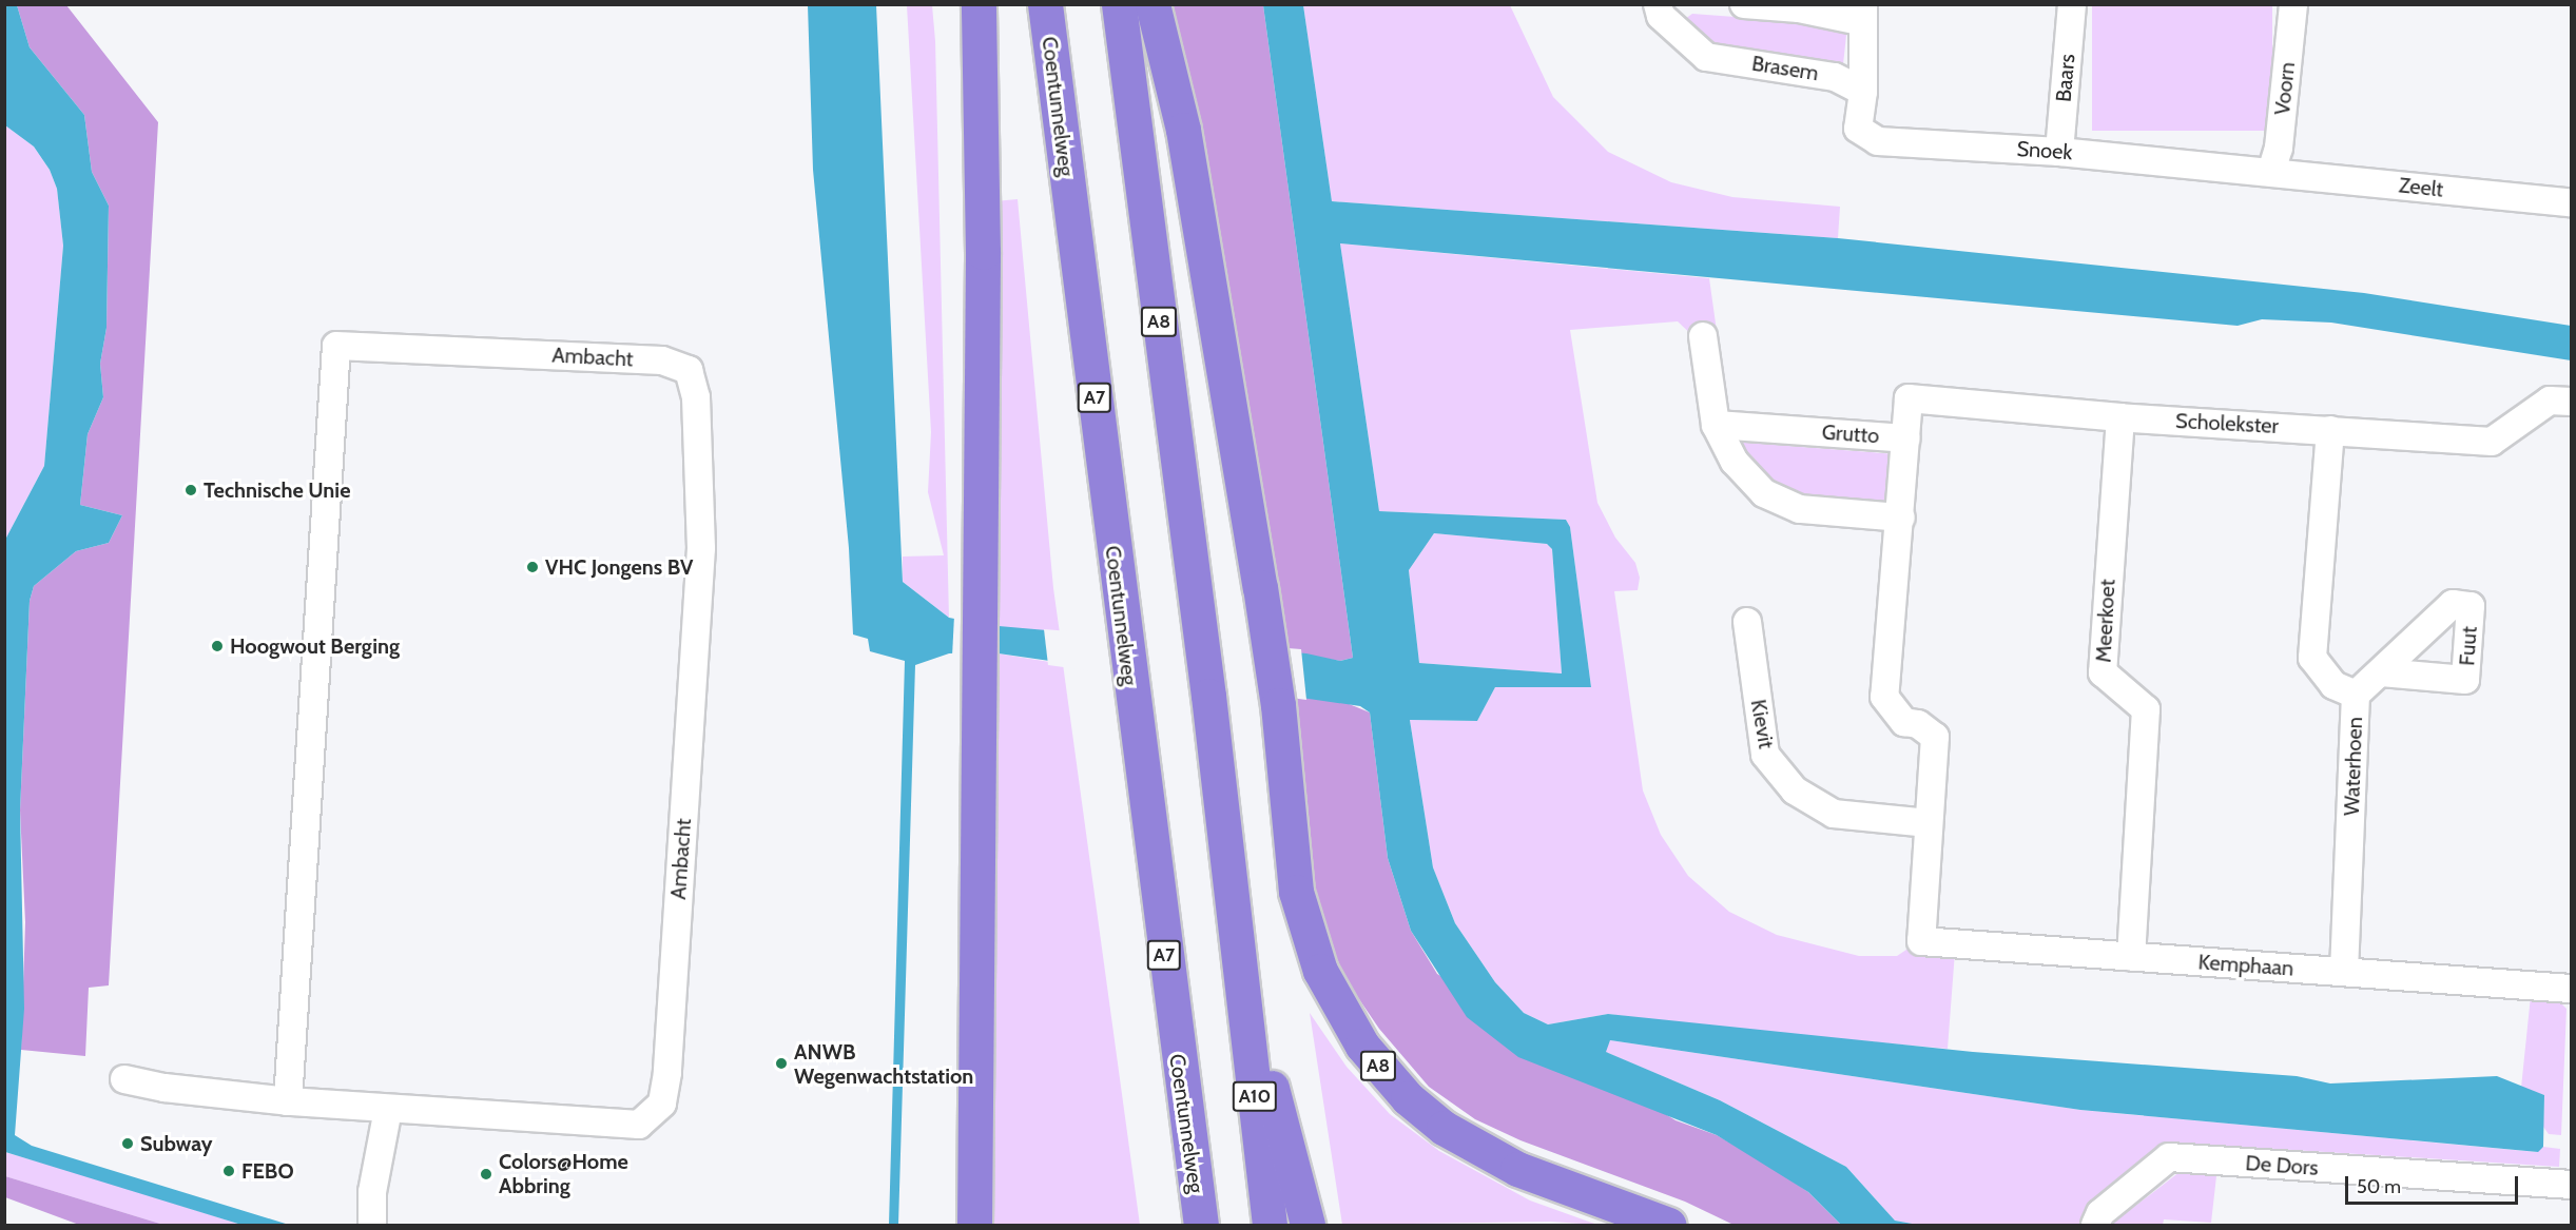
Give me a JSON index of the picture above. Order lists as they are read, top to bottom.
{
  "streets": {
    "highway": [
      "Coentunnelweg",
      "A8",
      "A7",
      "A10"
    ],
    "street": [
      "Brasem",
      "Baars",
      "Voorn",
      "Snoek",
      "Zeelt",
      "Ambacht",
      "Scholekster",
      "Grutto",
      "Meerkoet",
      "Kievit",
      "Waterhoen",
      "Kemphaan",
      "De Dors"
    ]
  },
  "crossings": [
    ["Brasem", "Snoek"],
    ["Baars", "Snoek"],
    ["Voorn", "Snoek"],
    ["Voorn", "Zeelt"],
    ["Snoek", "Zeelt"],
    ["A8", "A10"],
    ["Scholekster", "Grutto"],
    ["Scholekster", "Meerkoet"],
    ["Scholekster", "Waterhoen"],
    ["Grutto", "Kievit"],
    ["Grutto", "Kemphaan"],
    ["Meerkoet", "Kemphaan"],
    ["Kievit", "Kemphaan"],
    ["Waterhoen", "Kemphaan"]
  ],
  "places": [
    "Technische Unie",
    "VHC Jongens BV",
    "Hoogwout Berging",
    "ANWB Wegenwachtstation",
    "Subway",
    "FEBO",
    "Colors@Home Abbring"
  ],
  "scale_bar": "50 m"
}
